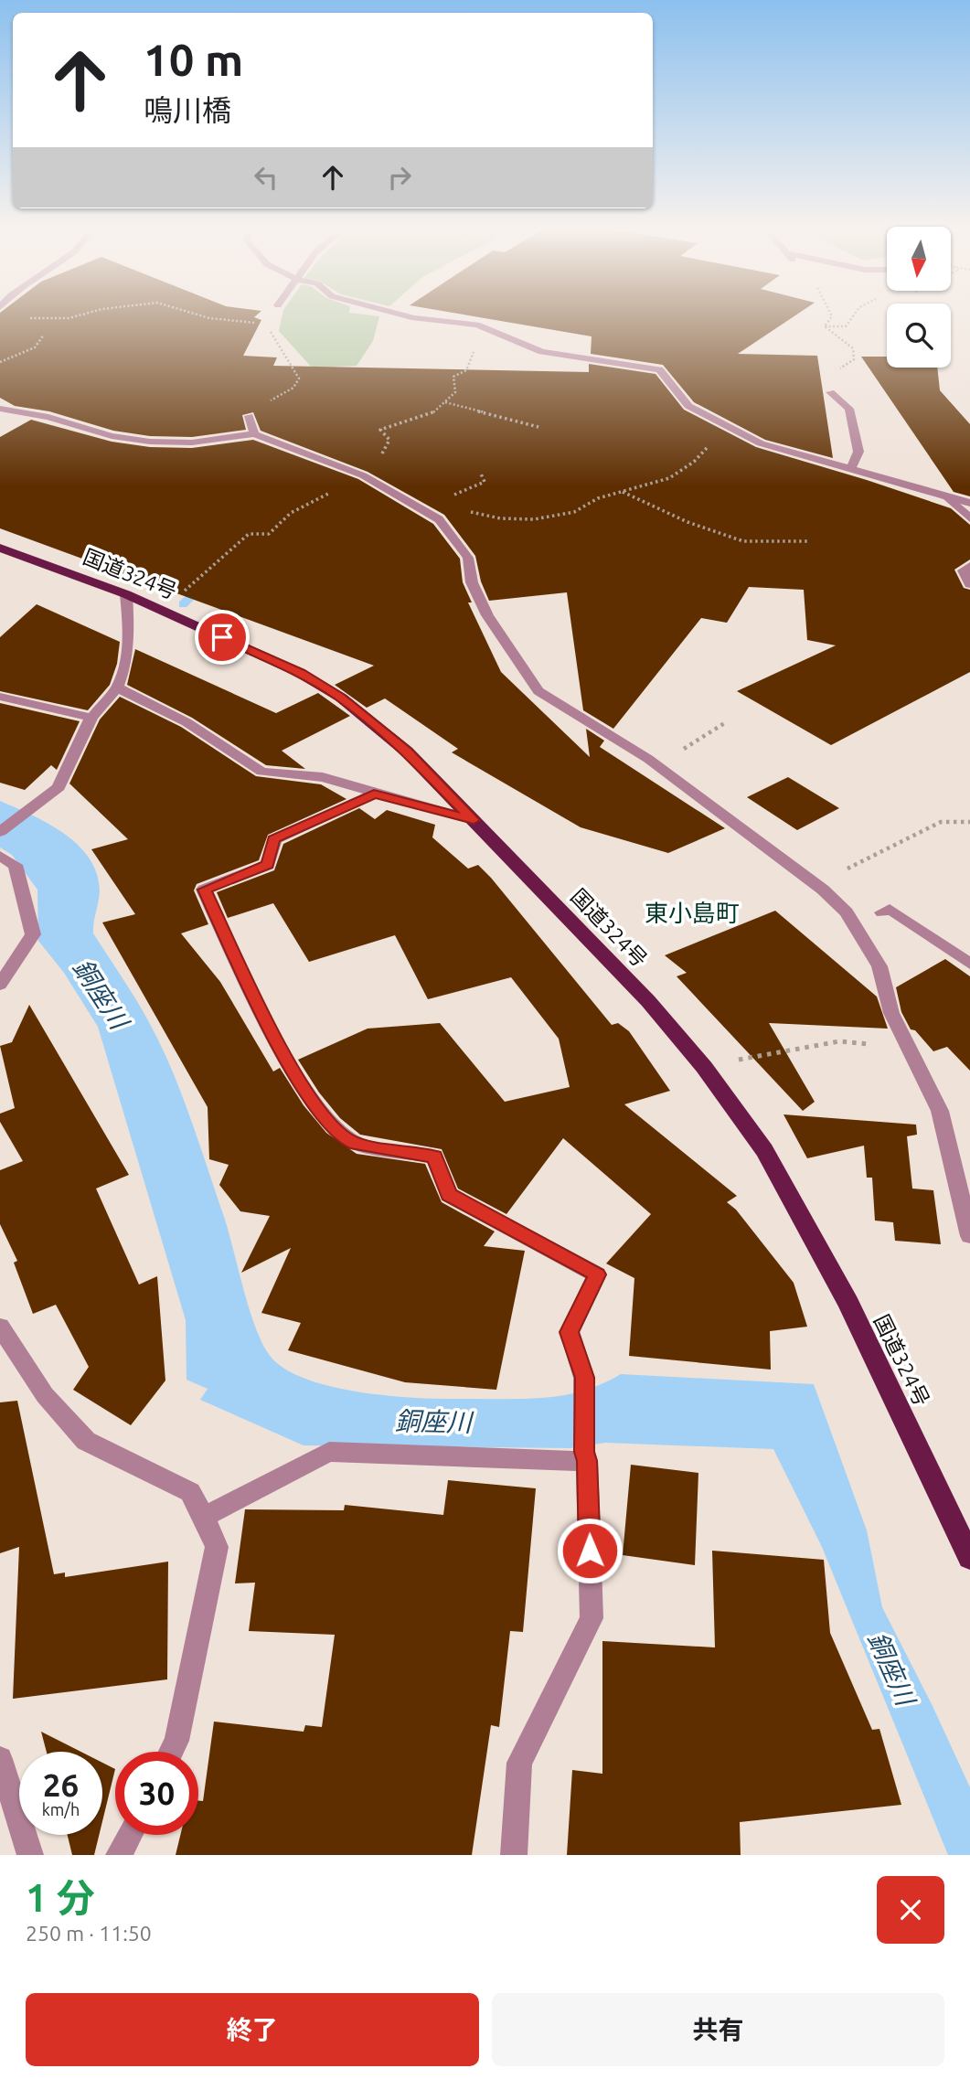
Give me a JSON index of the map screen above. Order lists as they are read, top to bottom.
{
  "streets": {
    "highway": ["国道324号"]
  },
  "districts": ["東小島町"],
  "water": ["銅座川"],
  "north": "bottom",
  "page": {
    "turn": ["10 m", "鳴川橋"],
    "speed": "26 km/h",
    "limit": "30",
    "heading": ["1 分", "250 m · 11:50"],
    "buttons": ["終了", "共有"]
  }
}
